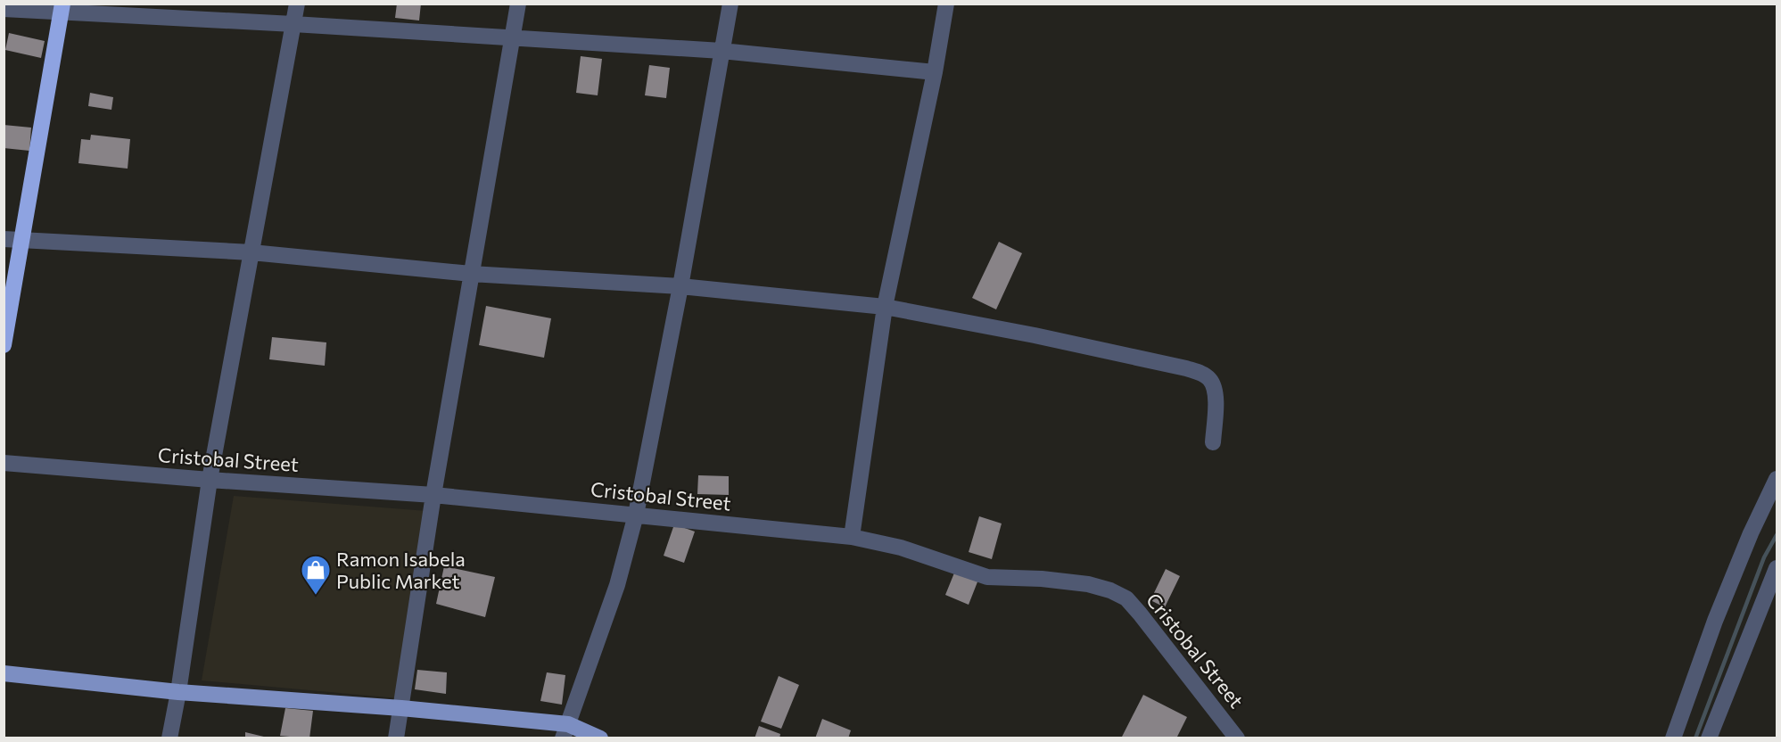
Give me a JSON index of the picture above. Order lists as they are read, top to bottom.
{
  "streets": {
    "street": ["Cristobal Street"]
  },
  "places": {
    "shop": ["Ramon Isabela Public Market"]
  }
}
